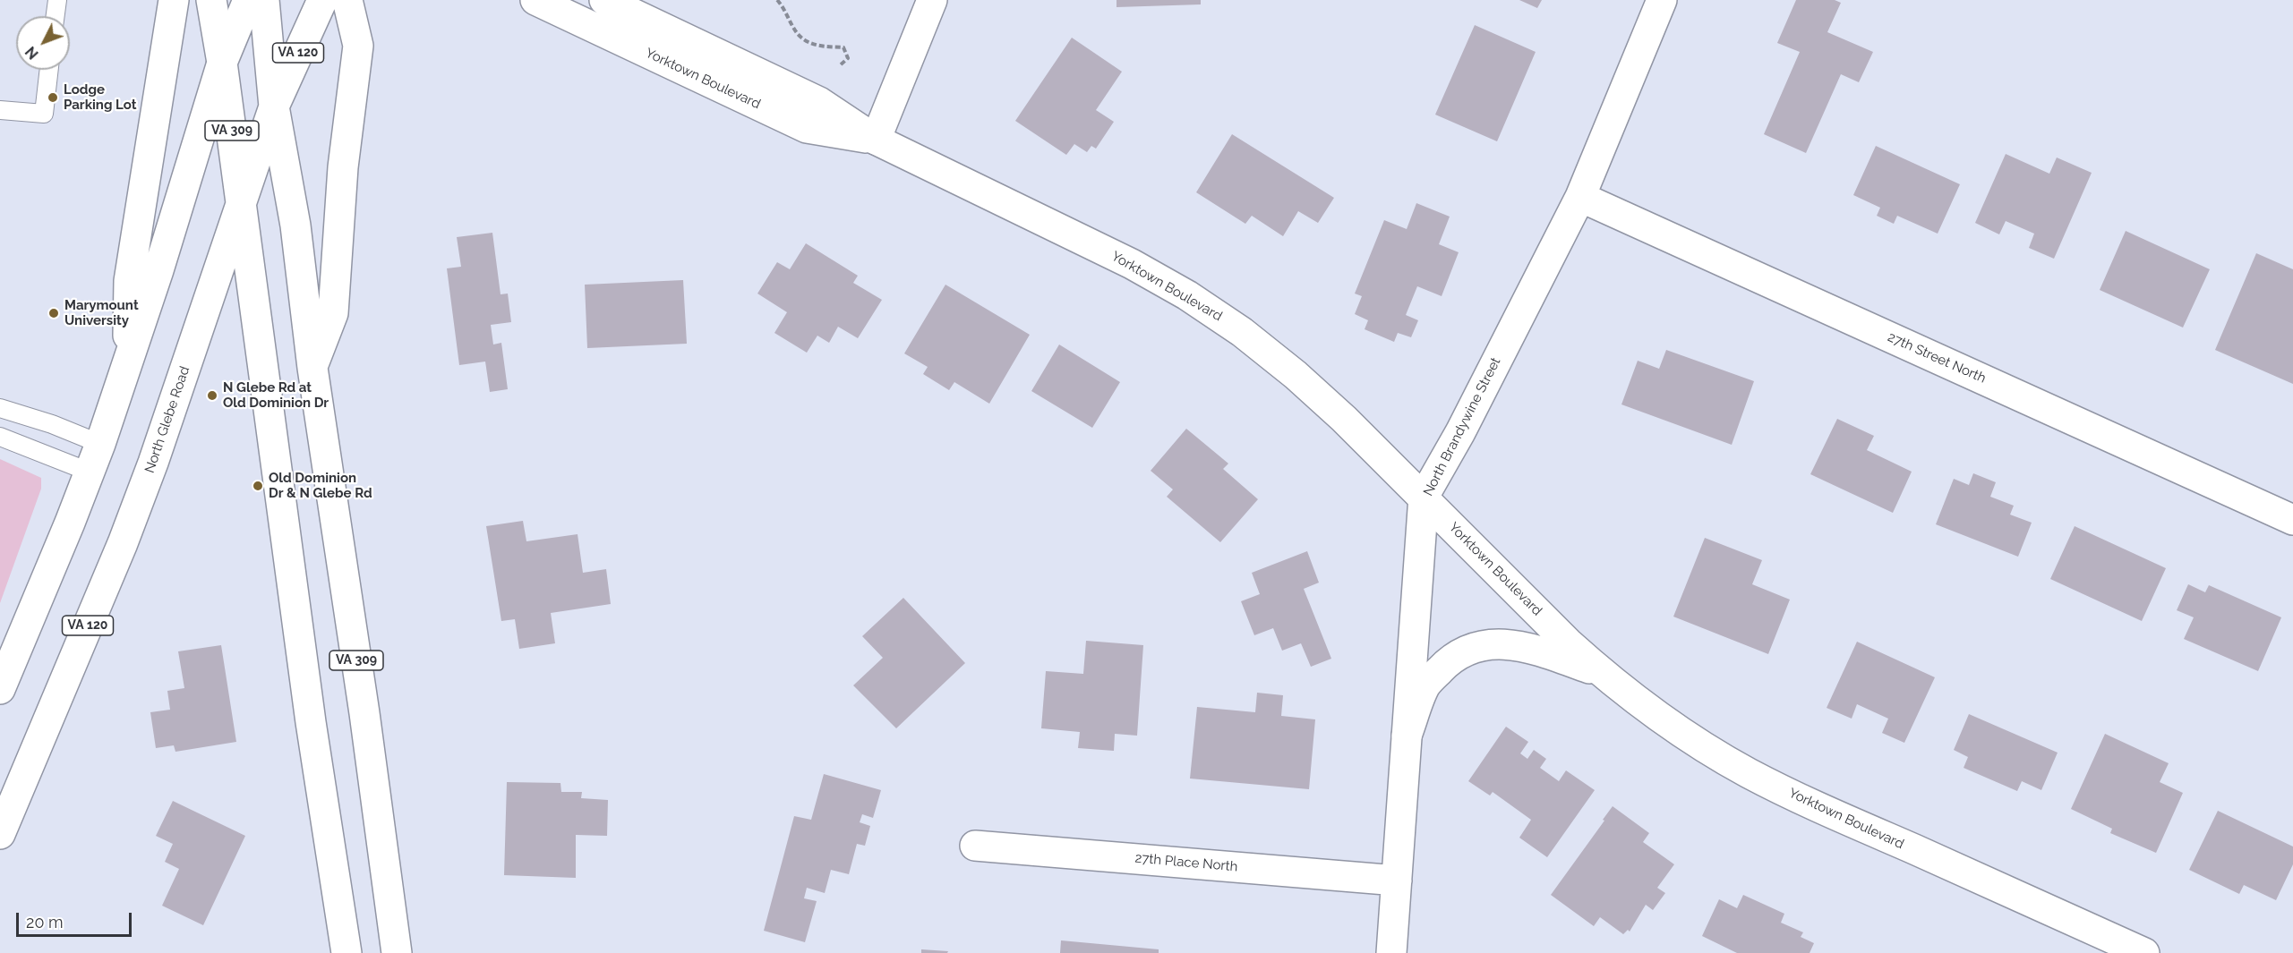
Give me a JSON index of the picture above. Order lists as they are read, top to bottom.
{
  "streets": {
    "street": [
      "VA 120",
      "Yorktown Boulevard",
      "VA 309",
      "27th Street North",
      "North Glebe Road",
      "North Brandywine Street",
      "27th Place North"
    ]
  },
  "crossings": [
    ["Yorktown Boulevard", "North Brandywine Street"],
    ["VA 309", "North Glebe Road"],
    ["27th Street North", "North Brandywine Street"],
    ["North Brandywine Street", "27th Place North"]
  ],
  "places": [
    "Lodge Parking Lot",
    "Marymount University",
    "N Glebe Rd at Old Dominion Dr",
    "Old Dominion Dr & N Glebe Rd"
  ],
  "scale_bar": "20 m",
  "north": "bottom left"
}
